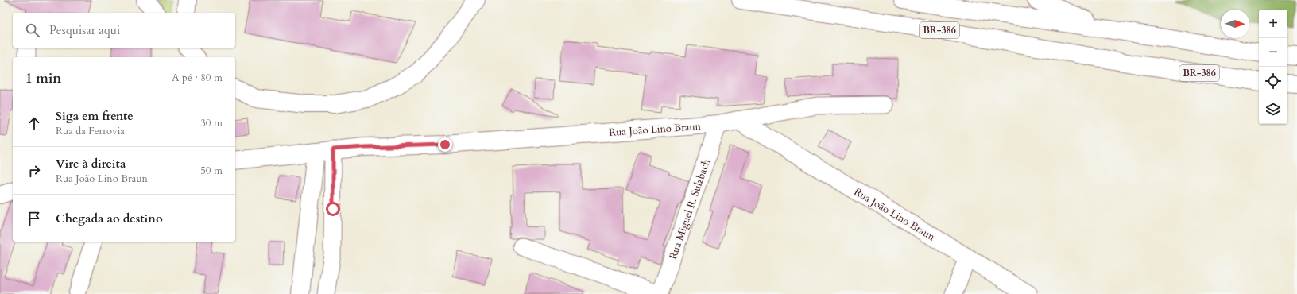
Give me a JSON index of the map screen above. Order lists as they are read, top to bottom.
{
  "streets": {
    "main road": ["BR-386", "Rua João Lino Braun"],
    "street": ["Rua Miguel R. Sulzbach"]
  },
  "crossings": [
    ["Rua João Lino Braun", "Rua Miguel R. Sulzbach"]
  ],
  "north": "right",
  "page": {
    "map_buttons": ["+", "−"],
    "search": "Pesquisar aqui",
    "heading": ["1 min", "A pé · 80 m"],
    "list": [
      ["Siga em frente", "Rua da Ferrovia", "30 m"],
      ["Vire à direita", "Rua João Lino Braun", "50 m"],
      "Chegada ao destino"
    ]
  }
}
